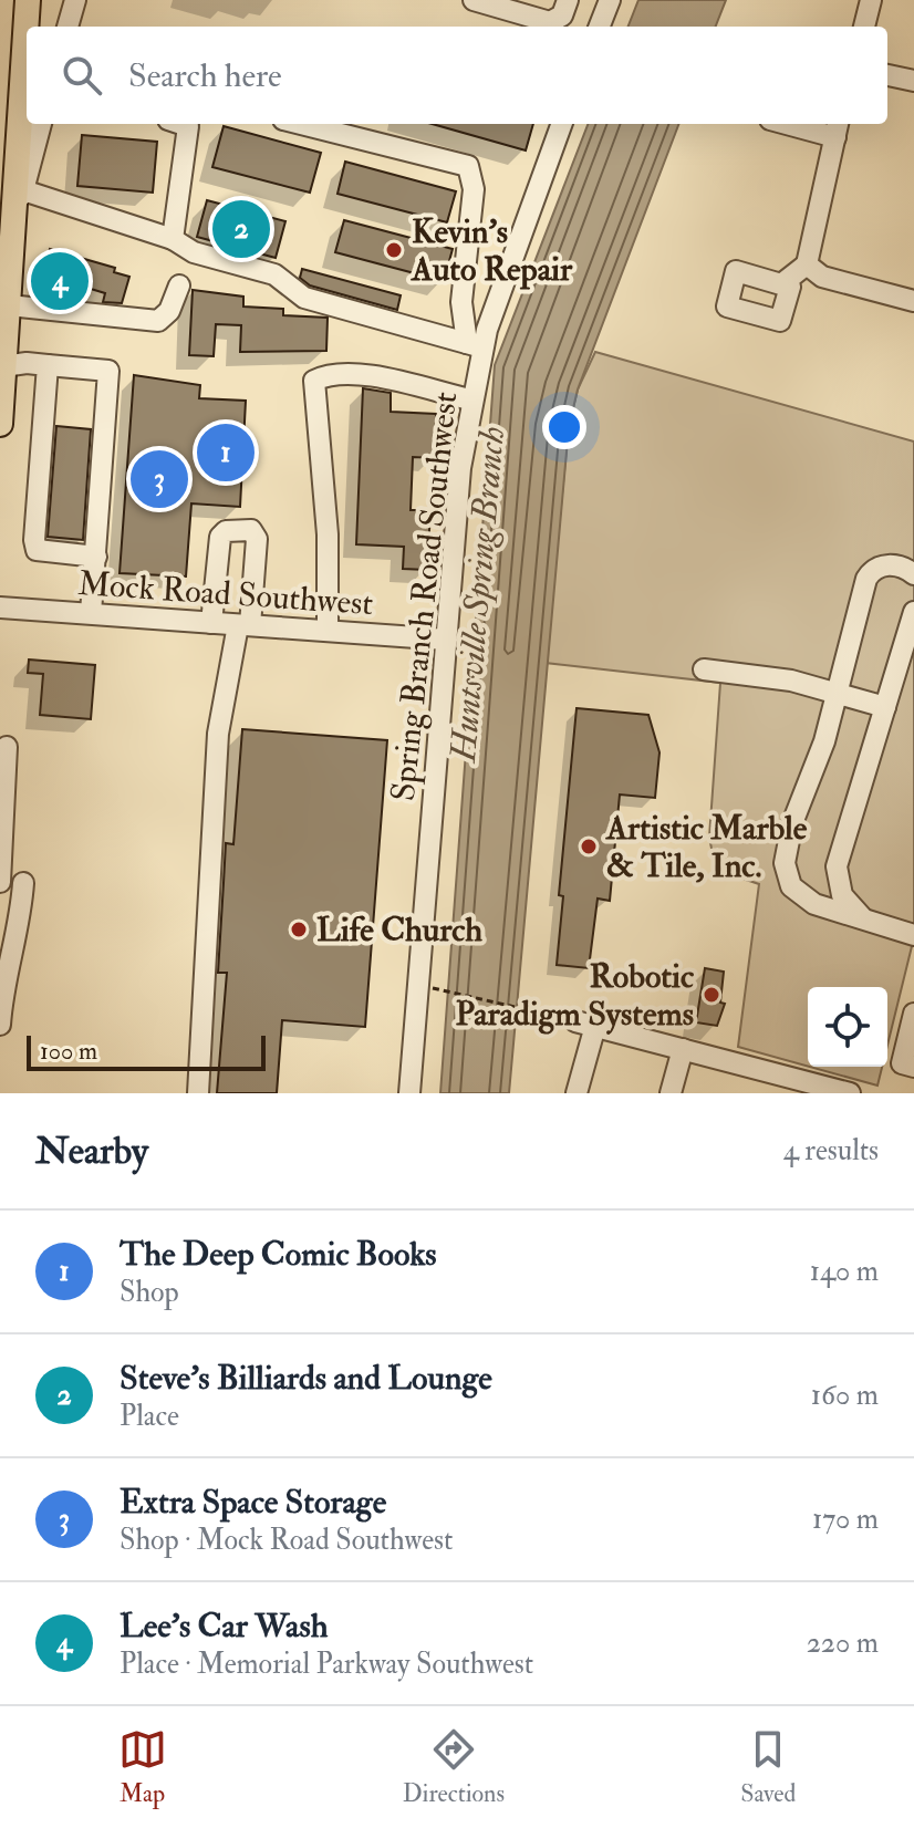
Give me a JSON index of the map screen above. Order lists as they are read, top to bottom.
{
  "streets": {
    "street": ["Mock Road Southwest", "Spring Branch Road Southwest"]
  },
  "crossings": [
    ["Mock Road Southwest", "Spring Branch Road Southwest"]
  ],
  "water": ["Huntsville Spring Branch"],
  "places": [
    "Kevin's Auto Repair",
    "Artistic Marble & Tile, Inc.",
    "Life Church",
    "Robotic Paradigm Systems"
  ],
  "scale_bar": "100 m",
  "page": {
    "search": "Search here",
    "pins": [
      "2",
      "4",
      "1",
      "3"
    ],
    "scale": "100 m",
    "heading": ["Nearby", "4 results"],
    "list": [
      {
        "mark": "1",
        "name": "The Deep Comic Books",
        "note": "Shop",
        "value": "140 m"
      },
      {
        "mark": "2",
        "name": "Steve's Billiards and Lounge",
        "note": "Place",
        "value": "160 m"
      },
      {
        "mark": "3",
        "name": "Extra Space Storage",
        "note": "Shop · Mock Road Southwest",
        "value": "170 m"
      },
      {
        "mark": "4",
        "name": "Lee's Car Wash",
        "note": "Place · Memorial Parkway Southwest",
        "value": "220 m"
      }
    ],
    "nav": ["Map", "Directions", "Saved"]
  }
}
